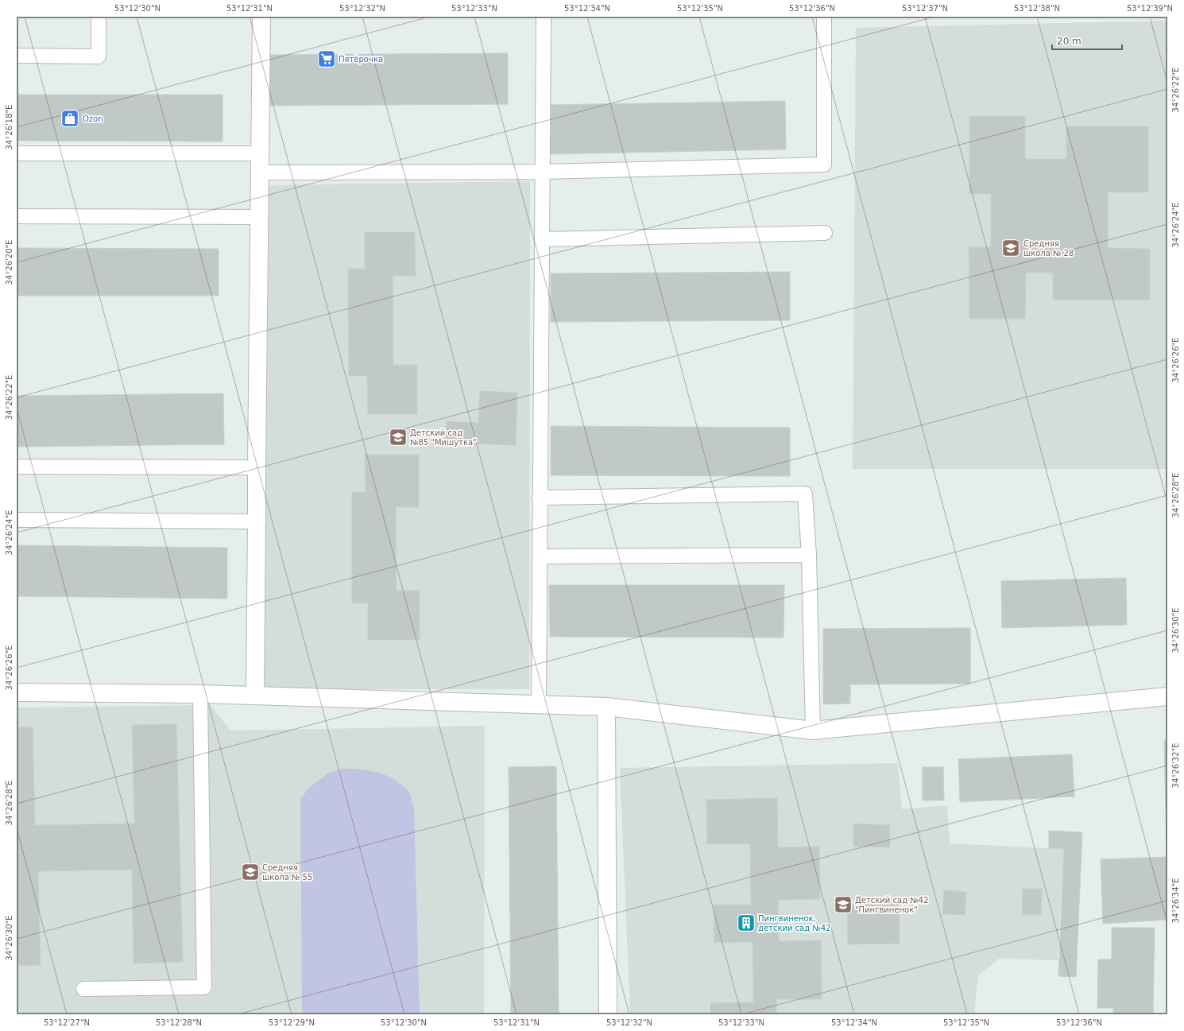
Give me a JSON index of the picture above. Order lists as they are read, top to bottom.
{
  "places": {
    "supermarket": ["Пятёрочка"],
    "shop": ["Ozon"],
    "school or university": [
      "Средняя школа № 28",
      "Детский сад №85 \"Мишутка\"",
      "Средняя школа № 55",
      "Детский сад №42 \"Пингвиненок\""
    ],
    "building": ["Пингвиненок, детский сад №42"]
  },
  "scale_bar": "20 m",
  "coordinates": [
    "53°12'30\"N",
    "53°12'31\"N",
    "53°12'32\"N",
    "53°12'33\"N",
    "53°12'34\"N",
    "53°12'35\"N",
    "53°12'36\"N",
    "53°12'37\"N",
    "53°12'38\"N",
    "53°12'39\"N",
    "34°26'22\"E",
    "34°26'18\"E",
    "34°26'24\"E",
    "34°26'20\"E",
    "34°26'26\"E",
    "34°26'28\"E",
    "34°26'30\"E",
    "34°26'32\"E",
    "34°26'34\"E",
    "53°12'27\"N",
    "53°12'28\"N",
    "53°12'29\"N"
  ]
}
